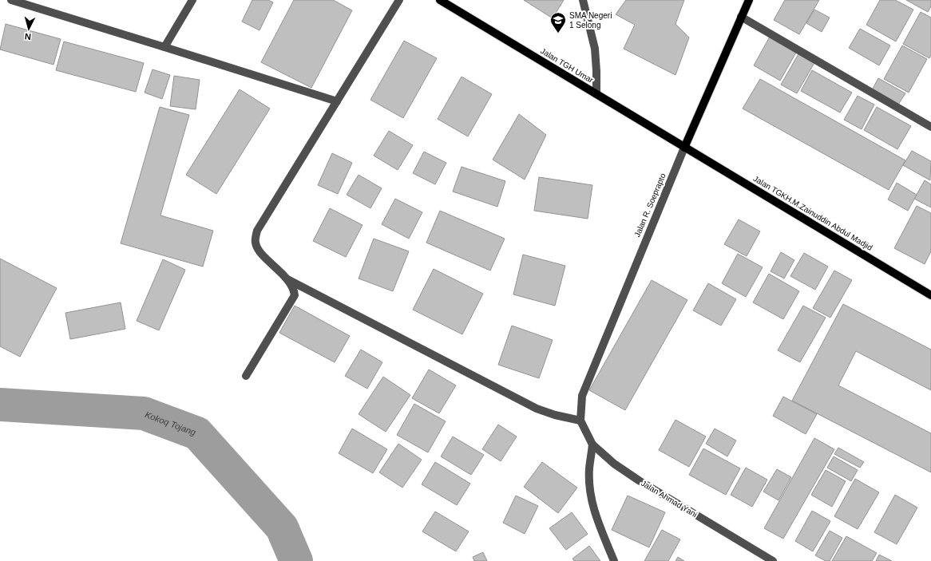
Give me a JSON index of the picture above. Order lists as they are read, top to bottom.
{
  "streets": {
    "main road": ["Jalan TGH Umar", "Jalan R. Soeprapto", "Jalan TGKH.M.Zainuddin Abdul Madjid"],
    "street": ["Jalan Ahmad Yani"]
  },
  "crossings": [
    ["Jalan TGH Umar", "Jalan R. Soeprapto"],
    ["Jalan TGH Umar", "Jalan TGKH.M.Zainuddin Abdul Madjid"],
    ["Jalan R. Soeprapto", "Jalan TGKH.M.Zainuddin Abdul Madjid"],
    ["Jalan R. Soeprapto", "Jalan Ahmad Yani"]
  ],
  "water": ["Kokoq Tojang"],
  "places": {
    "school or university": ["SMA Negeri 1 Selong"]
  },
  "north": "bottom"
}
